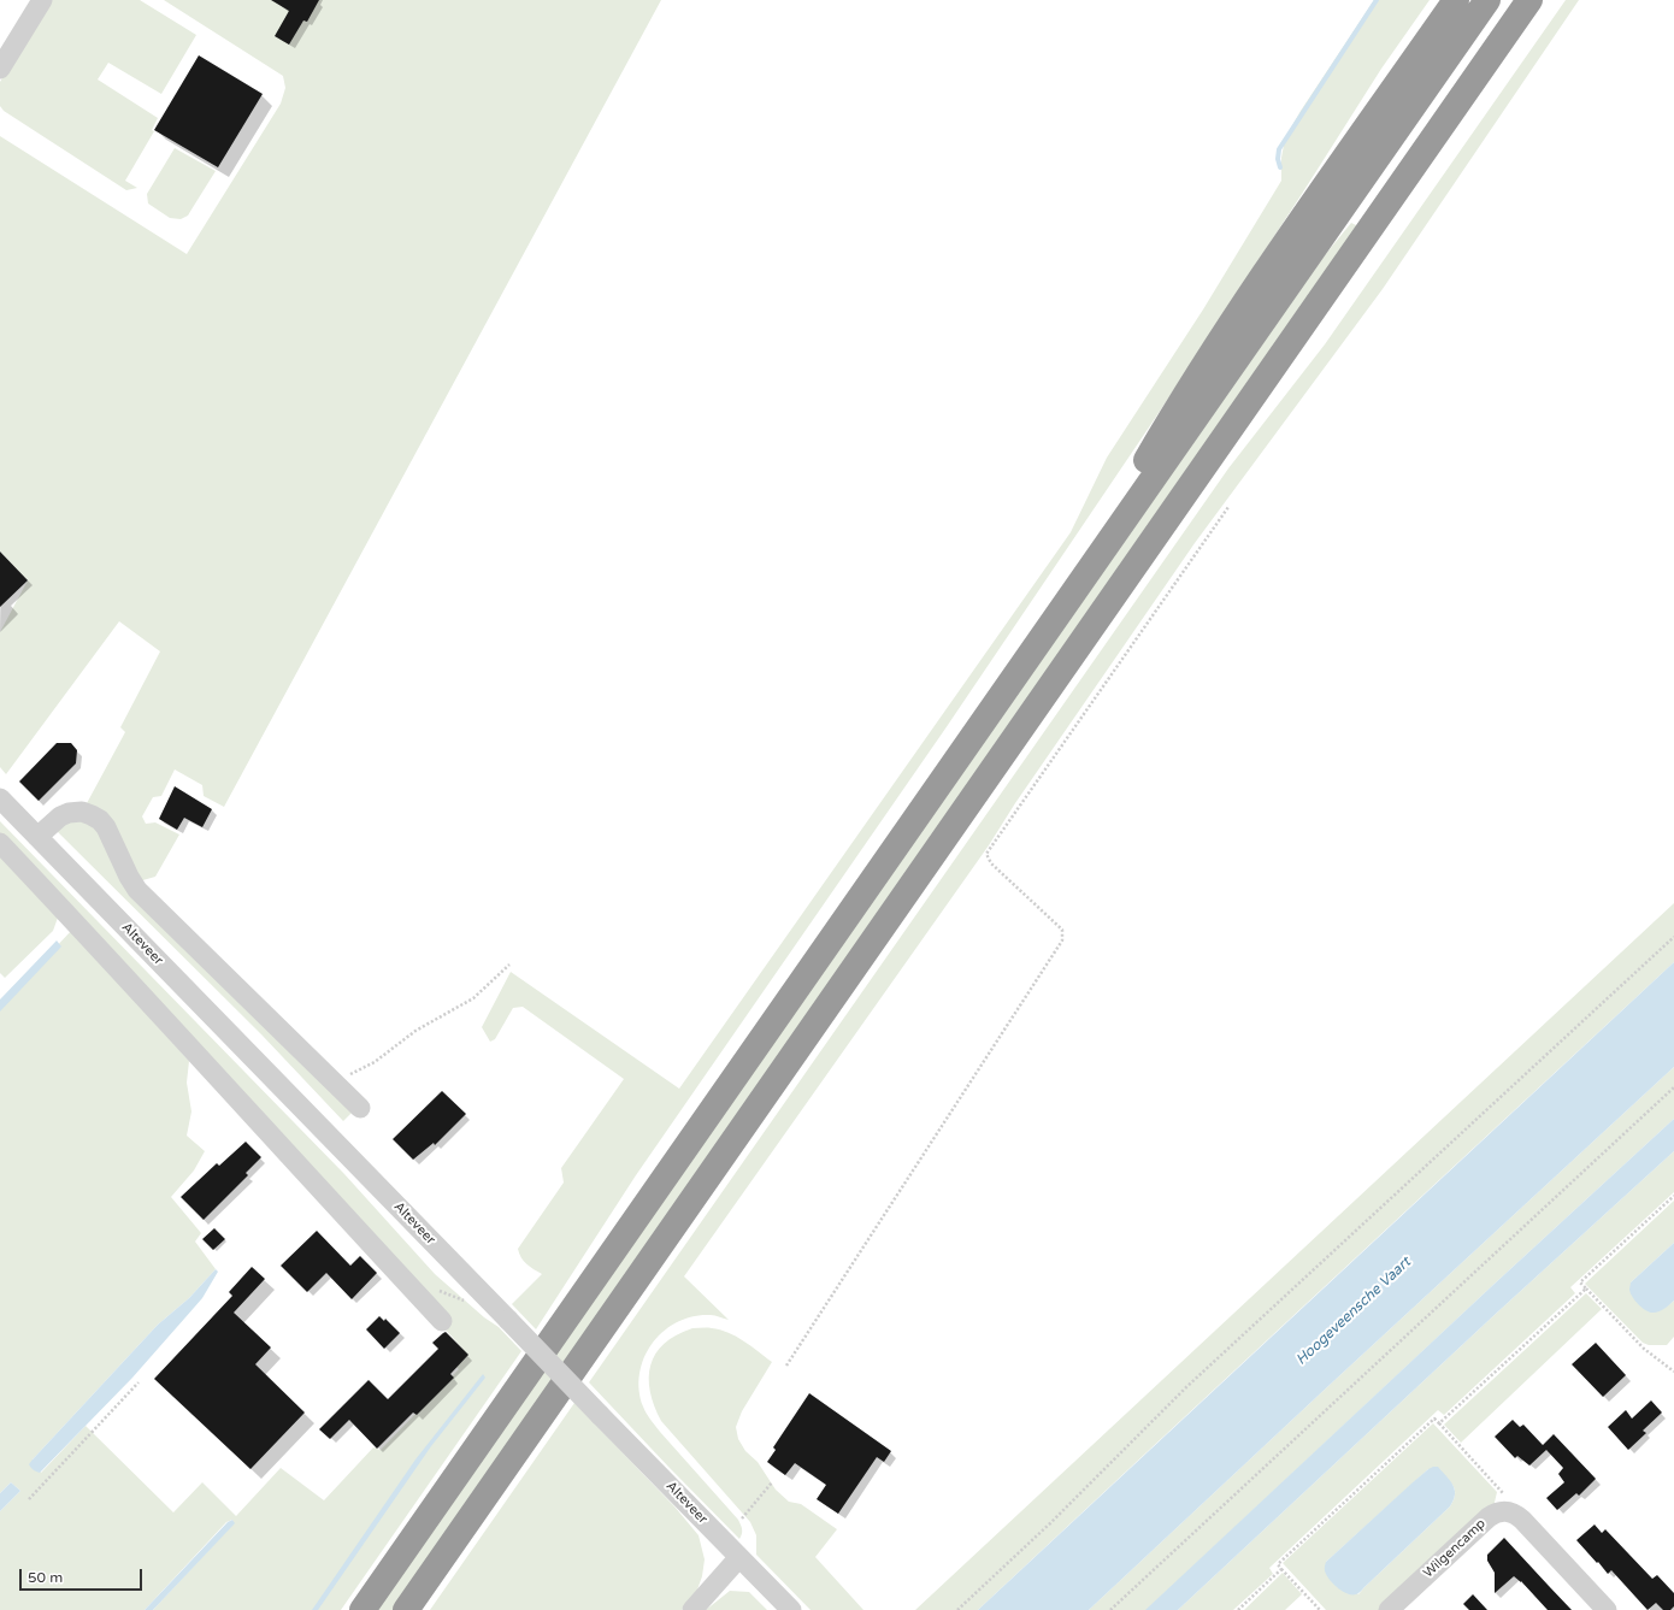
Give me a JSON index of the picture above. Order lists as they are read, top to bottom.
{
  "streets": {
    "street": ["Alteveer", "Wilgencamp"]
  },
  "water": ["Hoogeveensche Vaart"],
  "scale_bar": "50 m"
}
